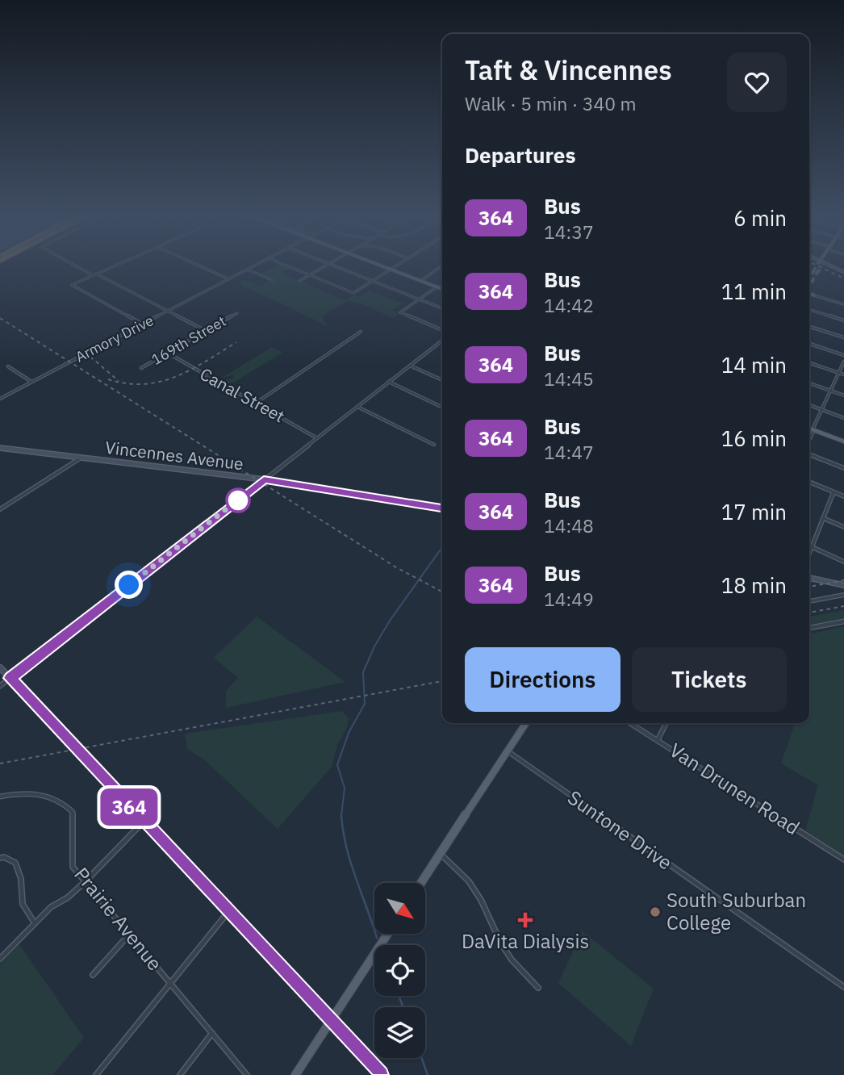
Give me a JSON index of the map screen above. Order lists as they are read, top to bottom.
{
  "streets": {
    "street": [
      "Armory Drive",
      "169th Street",
      "Canal Street",
      "Vincennes Avenue",
      "Van Drunen Road",
      "Suntone Drive",
      "Prairie Avenue"
    ]
  },
  "crossings": [
    ["169th Street", "Canal Street"]
  ],
  "places": {
    "other": ["South Suburban College"],
    "health": ["DaVita Dialysis"]
  },
  "lines": ["bus line 364"],
  "north": "bottom right",
  "page": {
    "on_map": "364",
    "heading": [
      ["Taft & Vincennes", "Walk · 5 min · 340 m"],
      "Departures"
    ],
    "list": [
      {
        "mark": "364",
        "name": "Bus",
        "note": "14:37",
        "value": "6 min"
      },
      {
        "mark": "364",
        "name": "Bus",
        "note": "14:42",
        "value": "11 min"
      },
      {
        "mark": "364",
        "name": "Bus",
        "note": "14:45",
        "value": "14 min"
      },
      {
        "mark": "364",
        "name": "Bus",
        "note": "14:47",
        "value": "16 min"
      },
      {
        "mark": "364",
        "name": "Bus",
        "note": "14:48",
        "value": "17 min"
      },
      {
        "mark": "364",
        "name": "Bus",
        "note": "14:49",
        "value": "18 min"
      }
    ],
    "buttons": ["Directions", "Tickets"]
  }
}
